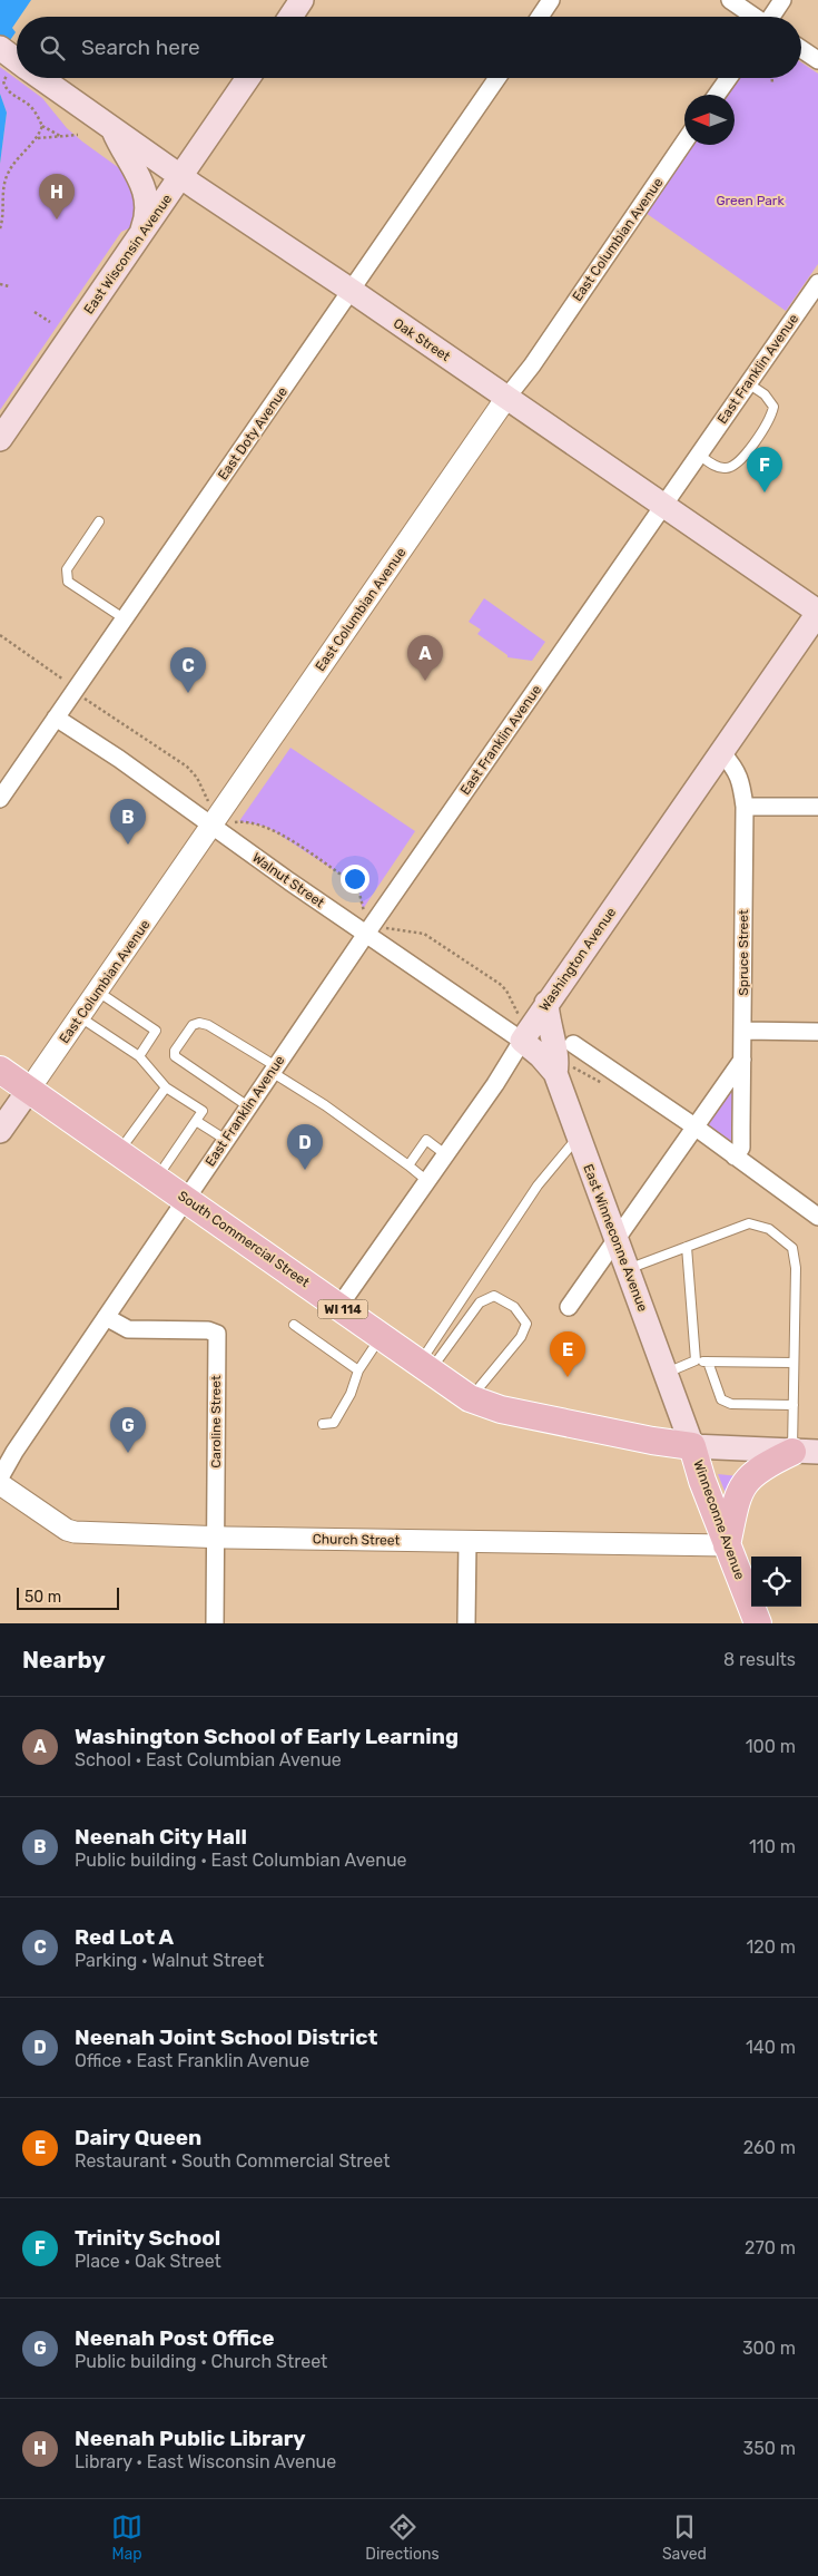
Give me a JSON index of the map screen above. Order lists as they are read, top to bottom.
{
  "streets": {
    "main road": [
      "East Wisconsin Avenue",
      "Oak Street",
      "Washington Avenue",
      "East Winneconne Avenue",
      "South Commercial Street",
      "WI 114",
      "Winneconne Avenue"
    ],
    "street": [
      "East Columbian Avenue",
      "East Franklin Avenue",
      "East Doty Avenue",
      "Walnut Street",
      "Spruce Street",
      "Caroline Street",
      "Church Street"
    ]
  },
  "crossings": [
    ["East Columbian Avenue", "Oak Street"],
    ["East Columbian Avenue", "Walnut Street"],
    ["East Columbian Avenue", "South Commercial Street"],
    ["East Wisconsin Avenue", "Oak Street"],
    ["Oak Street", "East Franklin Avenue"],
    ["Oak Street", "East Doty Avenue"],
    ["Oak Street", "Washington Avenue"],
    ["East Franklin Avenue", "Walnut Street"],
    ["East Franklin Avenue", "South Commercial Street"],
    ["East Franklin Avenue", "Caroline Street"],
    ["East Doty Avenue", "Walnut Street"],
    ["Walnut Street", "Washington Avenue"],
    ["Walnut Street", "East Winneconne Avenue"],
    ["Spruce Street", "Washington Avenue"],
    ["Washington Avenue", "East Winneconne Avenue"],
    ["Washington Avenue", "South Commercial Street"],
    ["East Winneconne Avenue", "South Commercial Street"],
    ["East Winneconne Avenue", "Winneconne Avenue"],
    ["South Commercial Street", "Winneconne Avenue"],
    ["Caroline Street", "Church Street"],
    ["Winneconne Avenue", "Church Street"]
  ],
  "parks": ["Green Park"],
  "scale_bar": "50 m",
  "north": "left",
  "page": {
    "search": "Search here",
    "pins": [
      "H",
      "F",
      "A",
      "C",
      "B",
      "D",
      "E",
      "G"
    ],
    "scale": "50 m",
    "heading": ["Nearby", "8 results"],
    "list": [
      {
        "mark": "A",
        "name": "Washington School of Early Learning",
        "note": "School · East Columbian Avenue",
        "value": "100 m"
      },
      {
        "mark": "B",
        "name": "Neenah City Hall",
        "note": "Public building · East Columbian Avenue",
        "value": "110 m"
      },
      {
        "mark": "C",
        "name": "Red Lot A",
        "note": "Parking · Walnut Street",
        "value": "120 m"
      },
      {
        "mark": "D",
        "name": "Neenah Joint School District",
        "note": "Office · East Franklin Avenue",
        "value": "140 m"
      },
      {
        "mark": "E",
        "name": "Dairy Queen",
        "note": "Restaurant · South Commercial Street",
        "value": "260 m"
      },
      {
        "mark": "F",
        "name": "Trinity School",
        "note": "Place · Oak Street",
        "value": "270 m"
      },
      {
        "mark": "G",
        "name": "Neenah Post Office",
        "note": "Public building · Church Street",
        "value": "300 m"
      },
      {
        "mark": "H",
        "name": "Neenah Public Library",
        "note": "Library · East Wisconsin Avenue",
        "value": "350 m"
      }
    ],
    "nav": ["Map", "Directions", "Saved"]
  }
}
